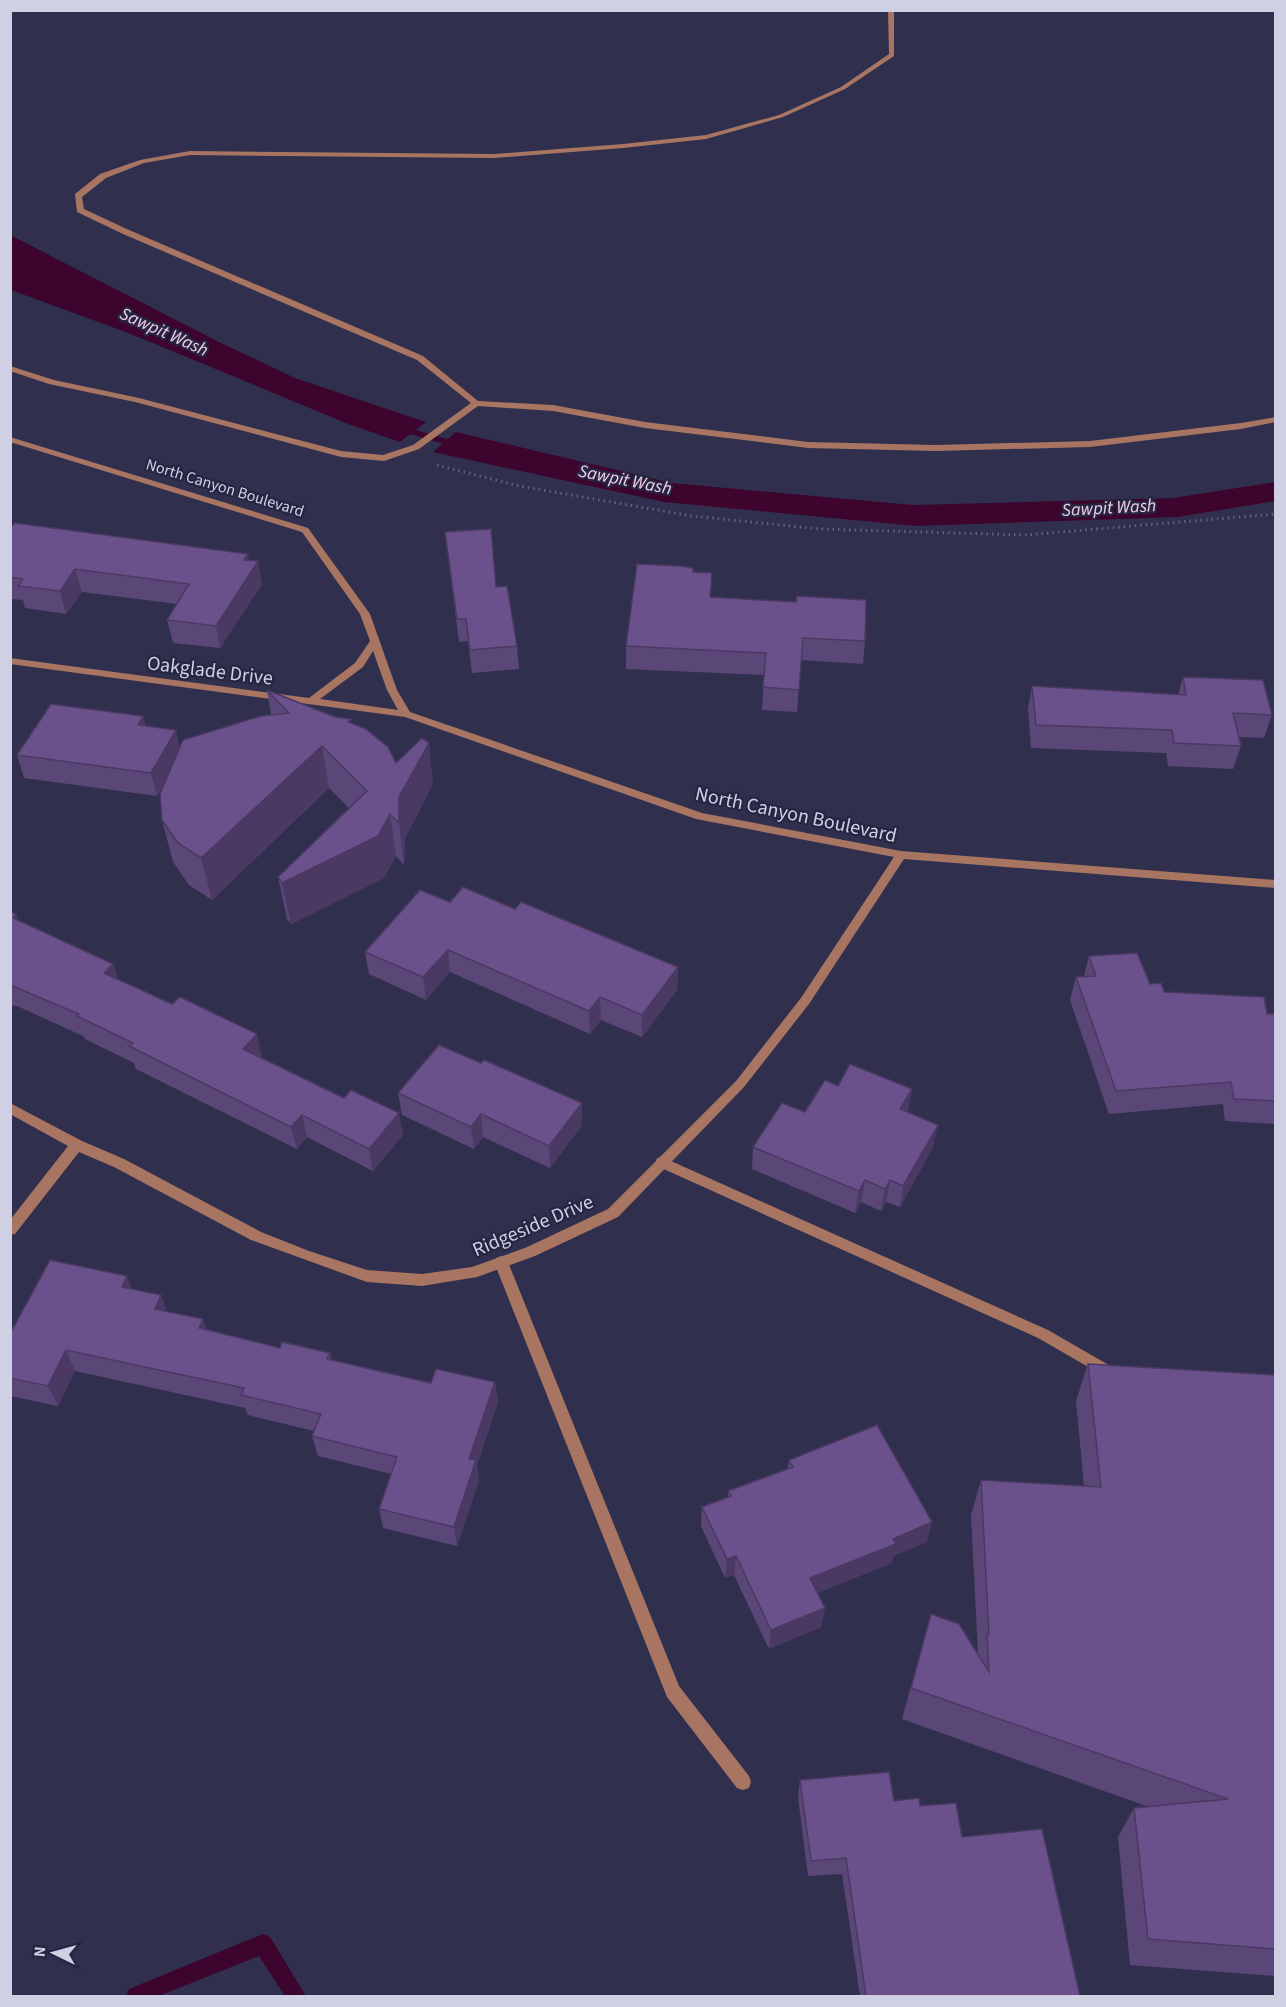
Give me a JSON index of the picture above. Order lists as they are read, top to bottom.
{
  "streets": {
    "street": ["North Canyon Boulevard", "Oakglade Drive", "Ridgeside Drive"]
  },
  "crossings": [
    ["North Canyon Boulevard", "Oakglade Drive"],
    ["North Canyon Boulevard", "Ridgeside Drive"]
  ],
  "water": ["Sawpit Wash"],
  "north": "left"
}
